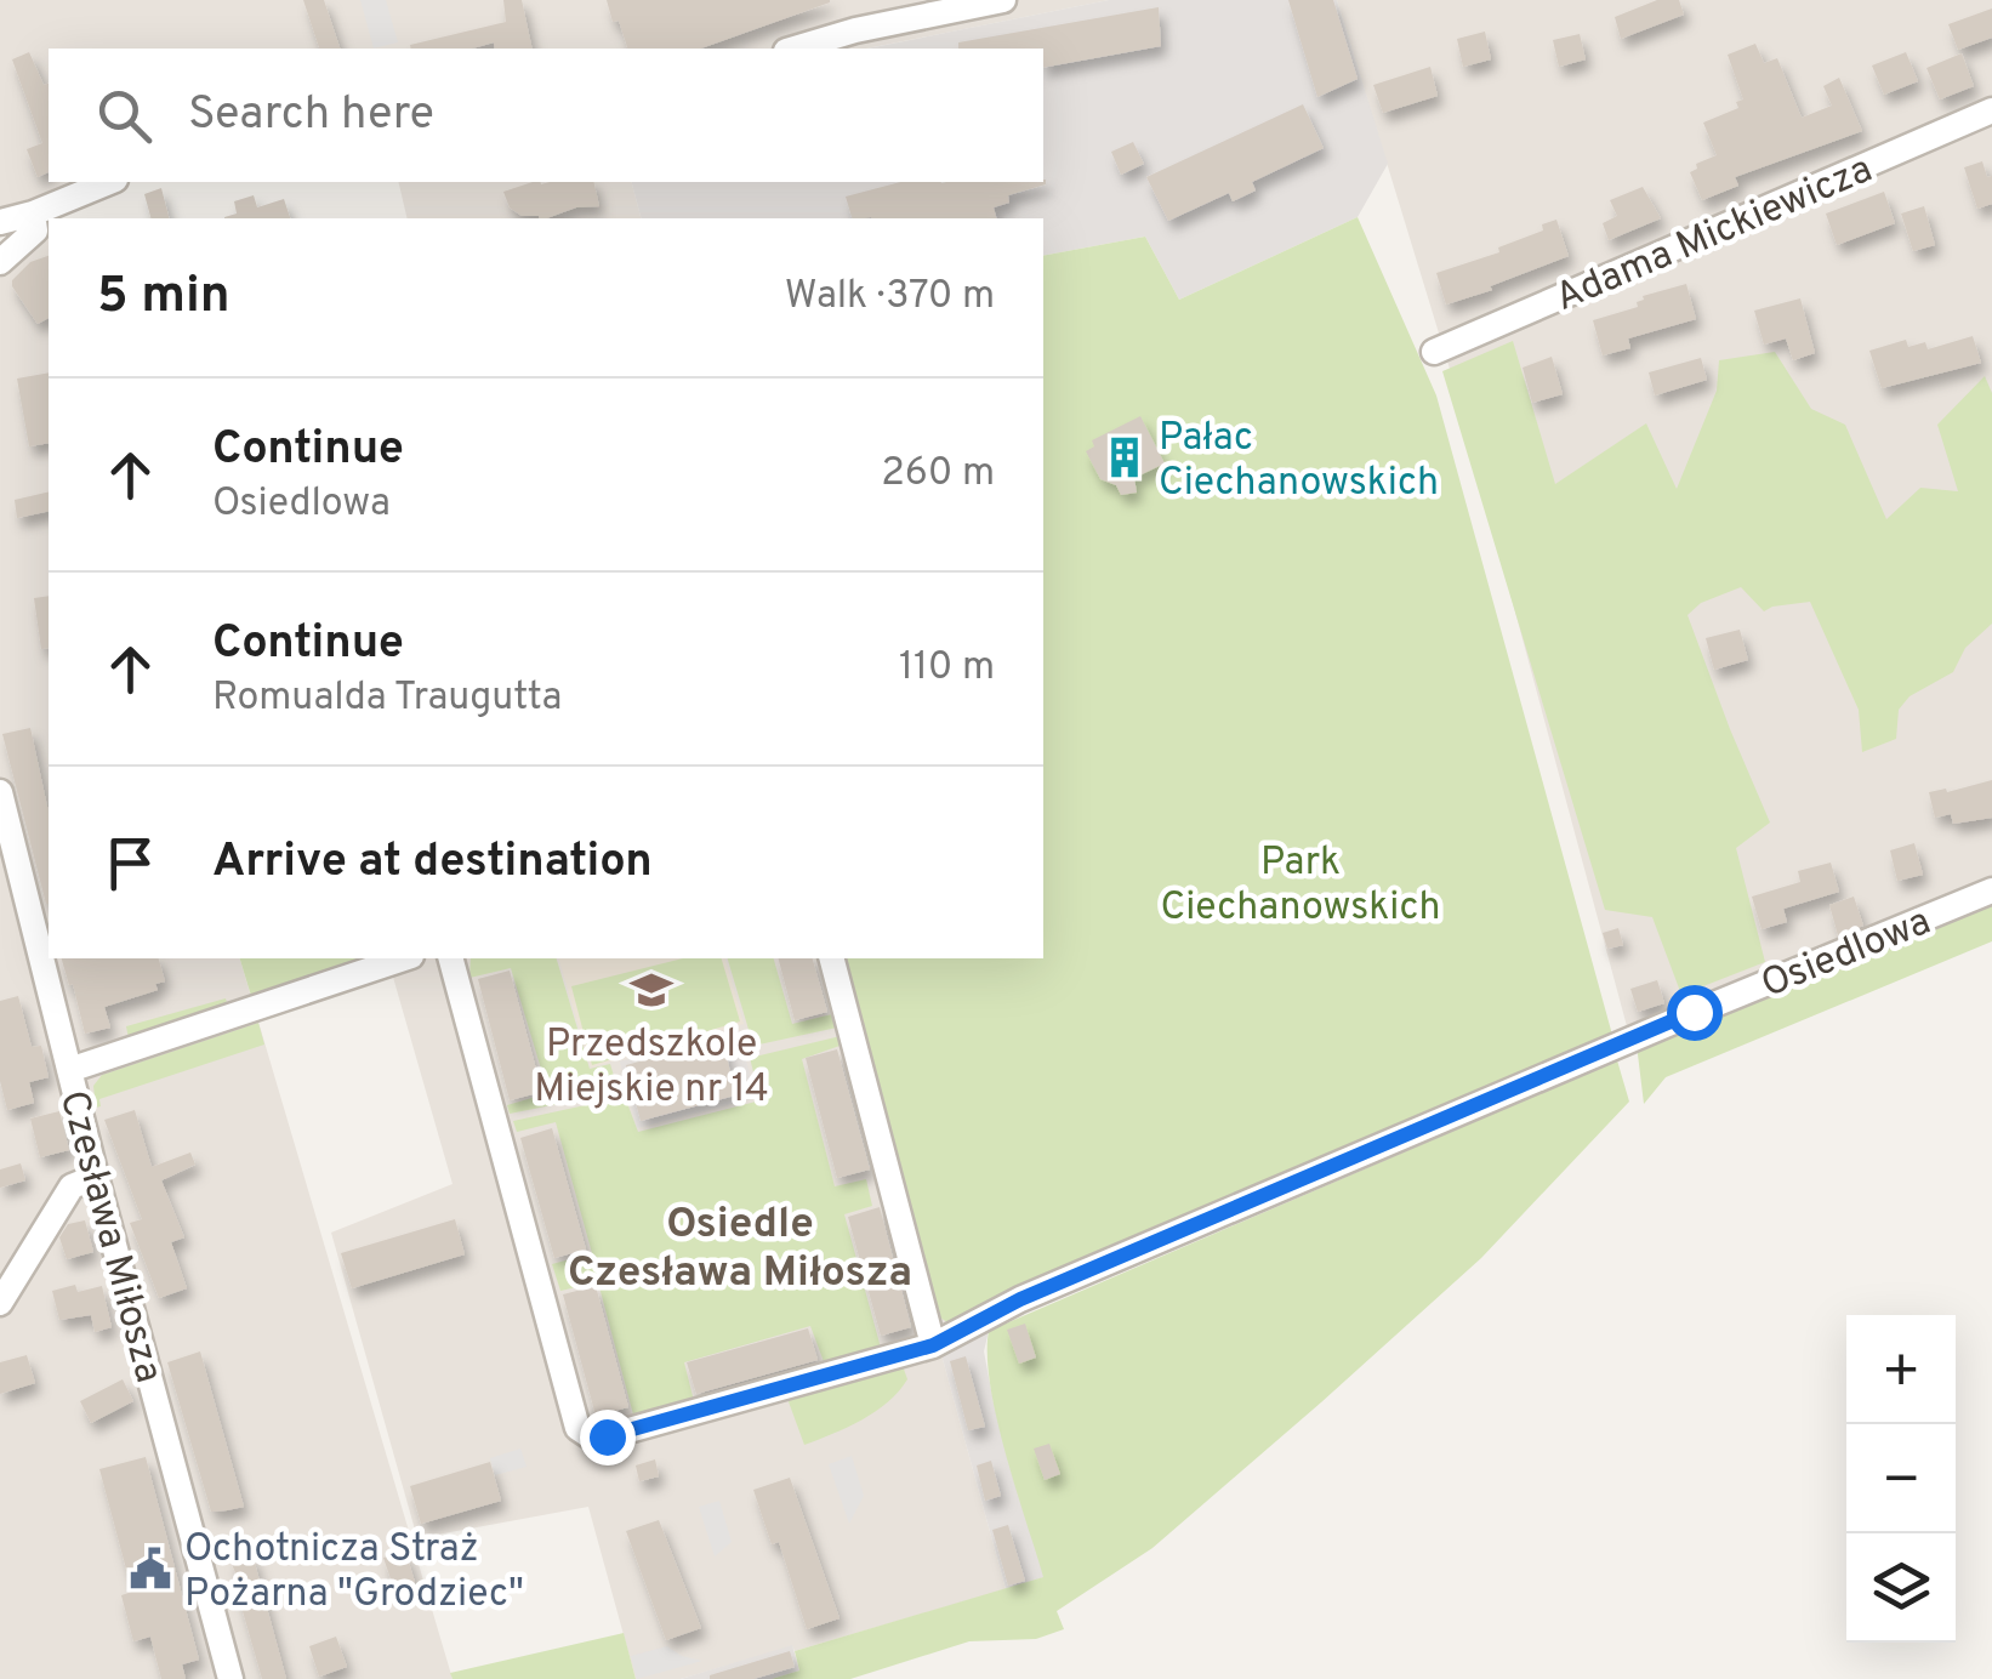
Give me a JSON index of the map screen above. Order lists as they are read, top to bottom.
{
  "streets": {
    "street": ["Adama Mickiewicza", "Osiedlowa", "Czesława Miłosza"]
  },
  "districts": ["Osiedle Czesława Miłosza"],
  "parks": ["Park Ciechanowskich"],
  "places": {
    "building": ["Pałac Ciechanowskich"],
    "school or university": ["Przedszkole Miejskie nr 14"],
    "public building": ["Ochotnicza Straż Pożarna \"Grodziec\""]
  },
  "page": {
    "search": "Search here",
    "heading": ["5 min", "Walk · 370 m"],
    "list": [
      ["Continue", "Osiedlowa", "260 m"],
      ["Continue", "Romualda Traugutta", "110 m"],
      "Arrive at destination"
    ],
    "map_buttons": ["+", "−"]
  }
}
